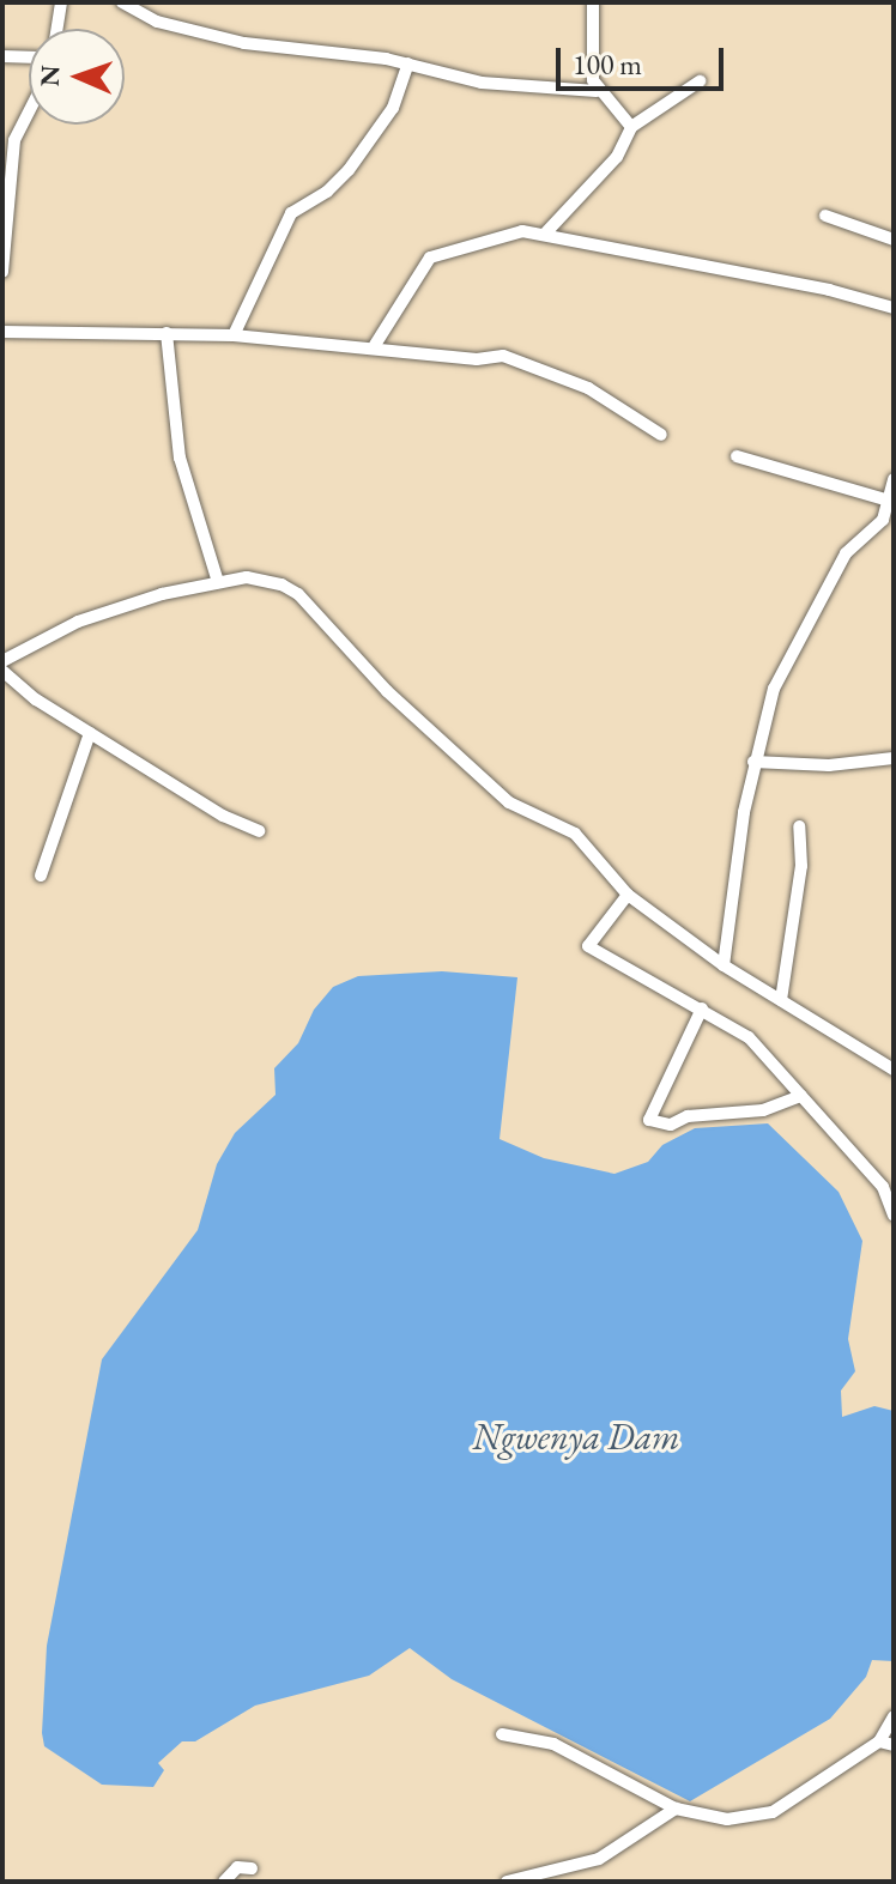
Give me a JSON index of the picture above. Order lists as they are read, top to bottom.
{
  "water": ["Ngwenya Dam"],
  "scale_bar": "100 m",
  "north": "left"
}
